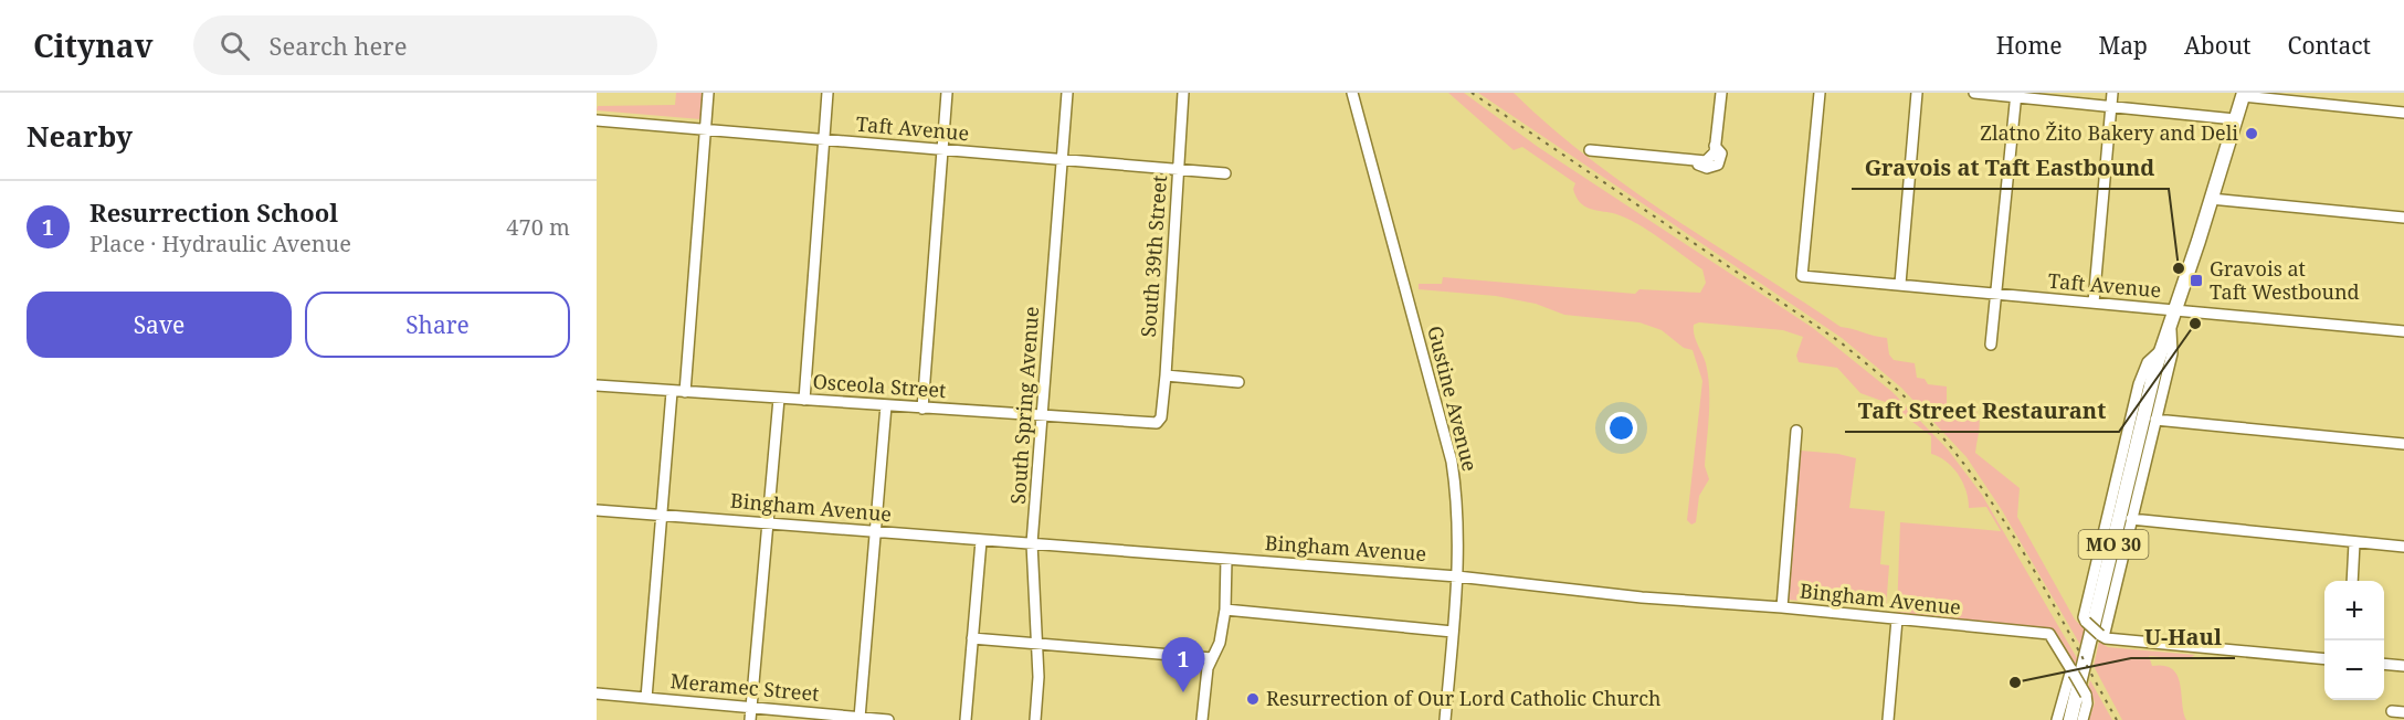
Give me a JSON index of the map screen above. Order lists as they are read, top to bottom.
{
  "streets": {
    "main road": ["MO 30"],
    "street": [
      "Taft Avenue",
      "South 39th Street",
      "Osceola Street",
      "Gustine Avenue",
      "South Spring Avenue",
      "Bingham Avenue",
      "Meramec Street"
    ]
  },
  "crossings": [
    ["Taft Avenue", "South 39th Street"],
    ["Taft Avenue", "South Spring Avenue"],
    ["Taft Avenue", "MO 30"],
    ["South 39th Street", "Osceola Street"],
    ["Osceola Street", "South Spring Avenue"],
    ["Gustine Avenue", "Bingham Avenue"],
    ["South Spring Avenue", "Bingham Avenue"]
  ],
  "places": {
    "other": [
      "Zlatno Žito Bakery and Deli",
      "Gravois at Taft Eastbound",
      "Taft Street Restaurant",
      "U-Haul",
      "Resurrection of Our Lord Catholic Church"
    ],
    "transit": ["Gravois at Taft Westbound"]
  },
  "page": {
    "header": "Citynav",
    "search": "Search here",
    "nav": [
      "Home",
      "Map",
      "About",
      "Contact"
    ],
    "heading": "Nearby",
    "list": [
      {
        "mark": "1",
        "name": "Resurrection School",
        "note": "Place · Hydraulic Avenue",
        "value": "470 m"
      }
    ],
    "buttons": ["Save", "Share"],
    "map_buttons": ["+", "−"],
    "pins": "1"
  }
}
